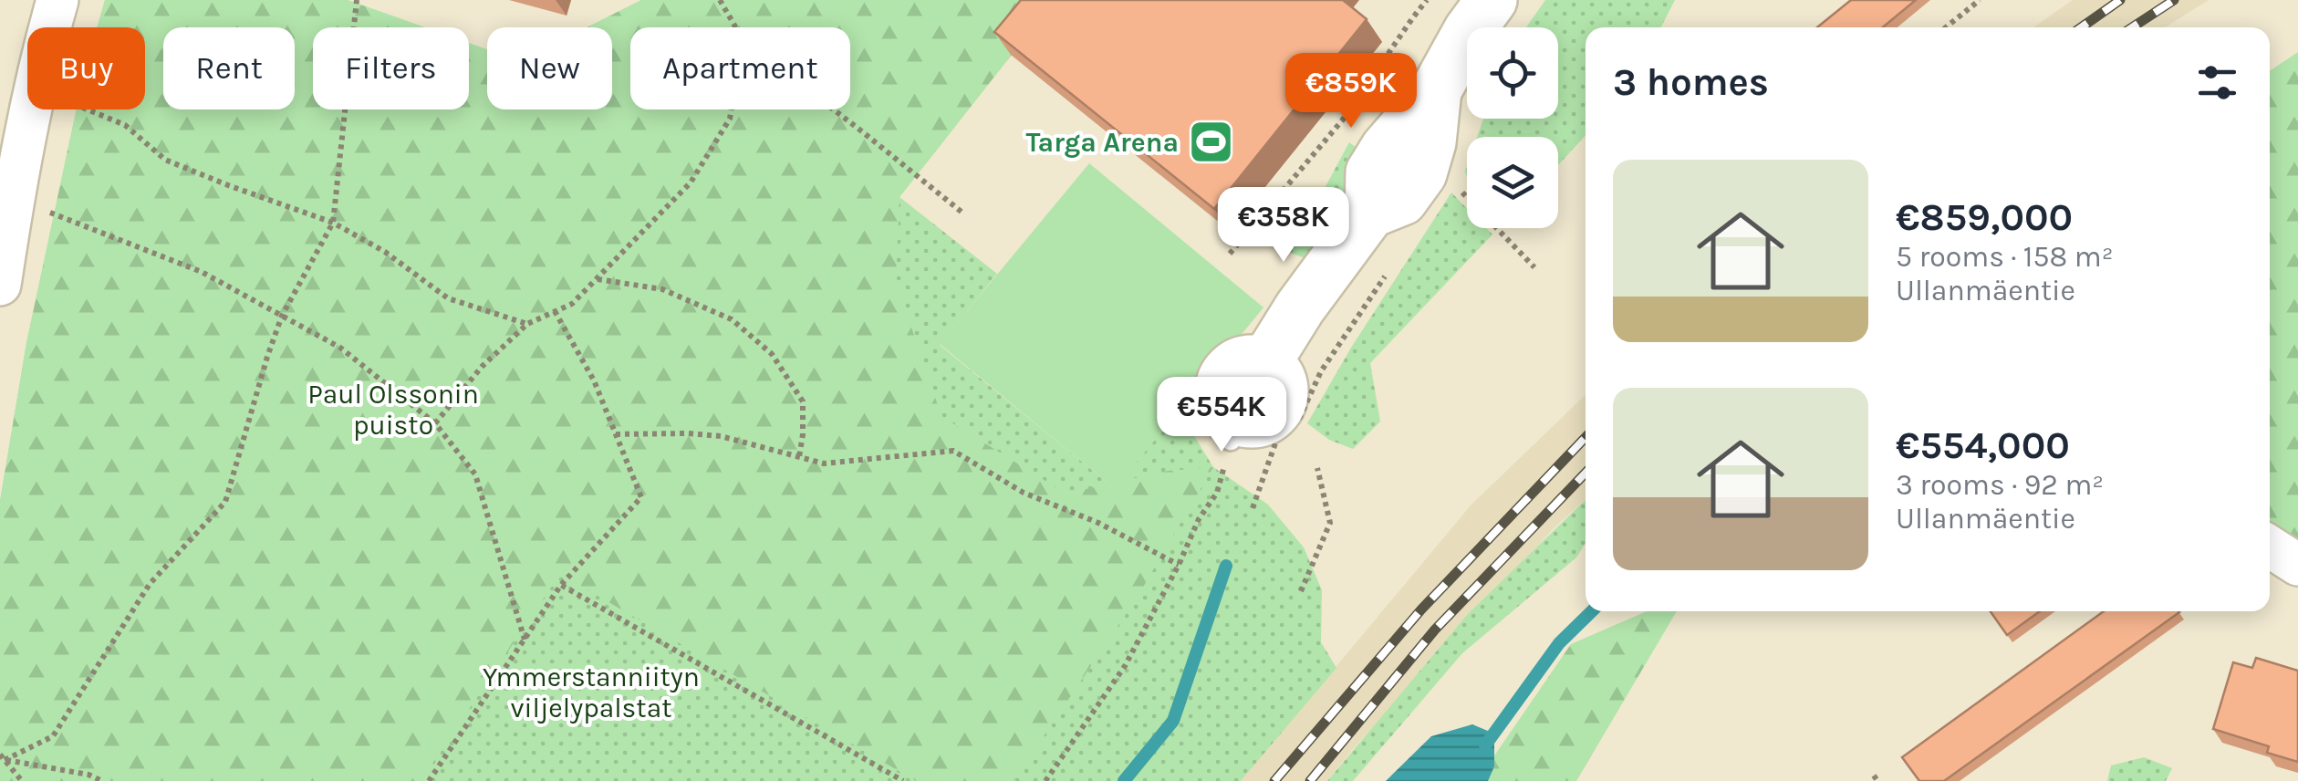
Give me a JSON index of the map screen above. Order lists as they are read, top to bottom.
{
  "parks": ["Paul Olssonin puisto", "Ymmerstanniityn viljelypalstat"],
  "places": {
    "sports": ["Targa Arena"]
  },
  "page": {
    "chip": [
      "Buy",
      "Rent",
      "Filters",
      "New",
      "Apartment"
    ],
    "heading": "3 homes",
    "price": ["€859K", "€358K", "€554K"],
    "list": [
      {
        "name": "€859,000",
        "note": "5 rooms · 158 m² · Ullanmäentie"
      },
      {
        "name": "€554,000",
        "note": "3 rooms · 92 m² · Ullanmäentie"
      }
    ]
  }
}
